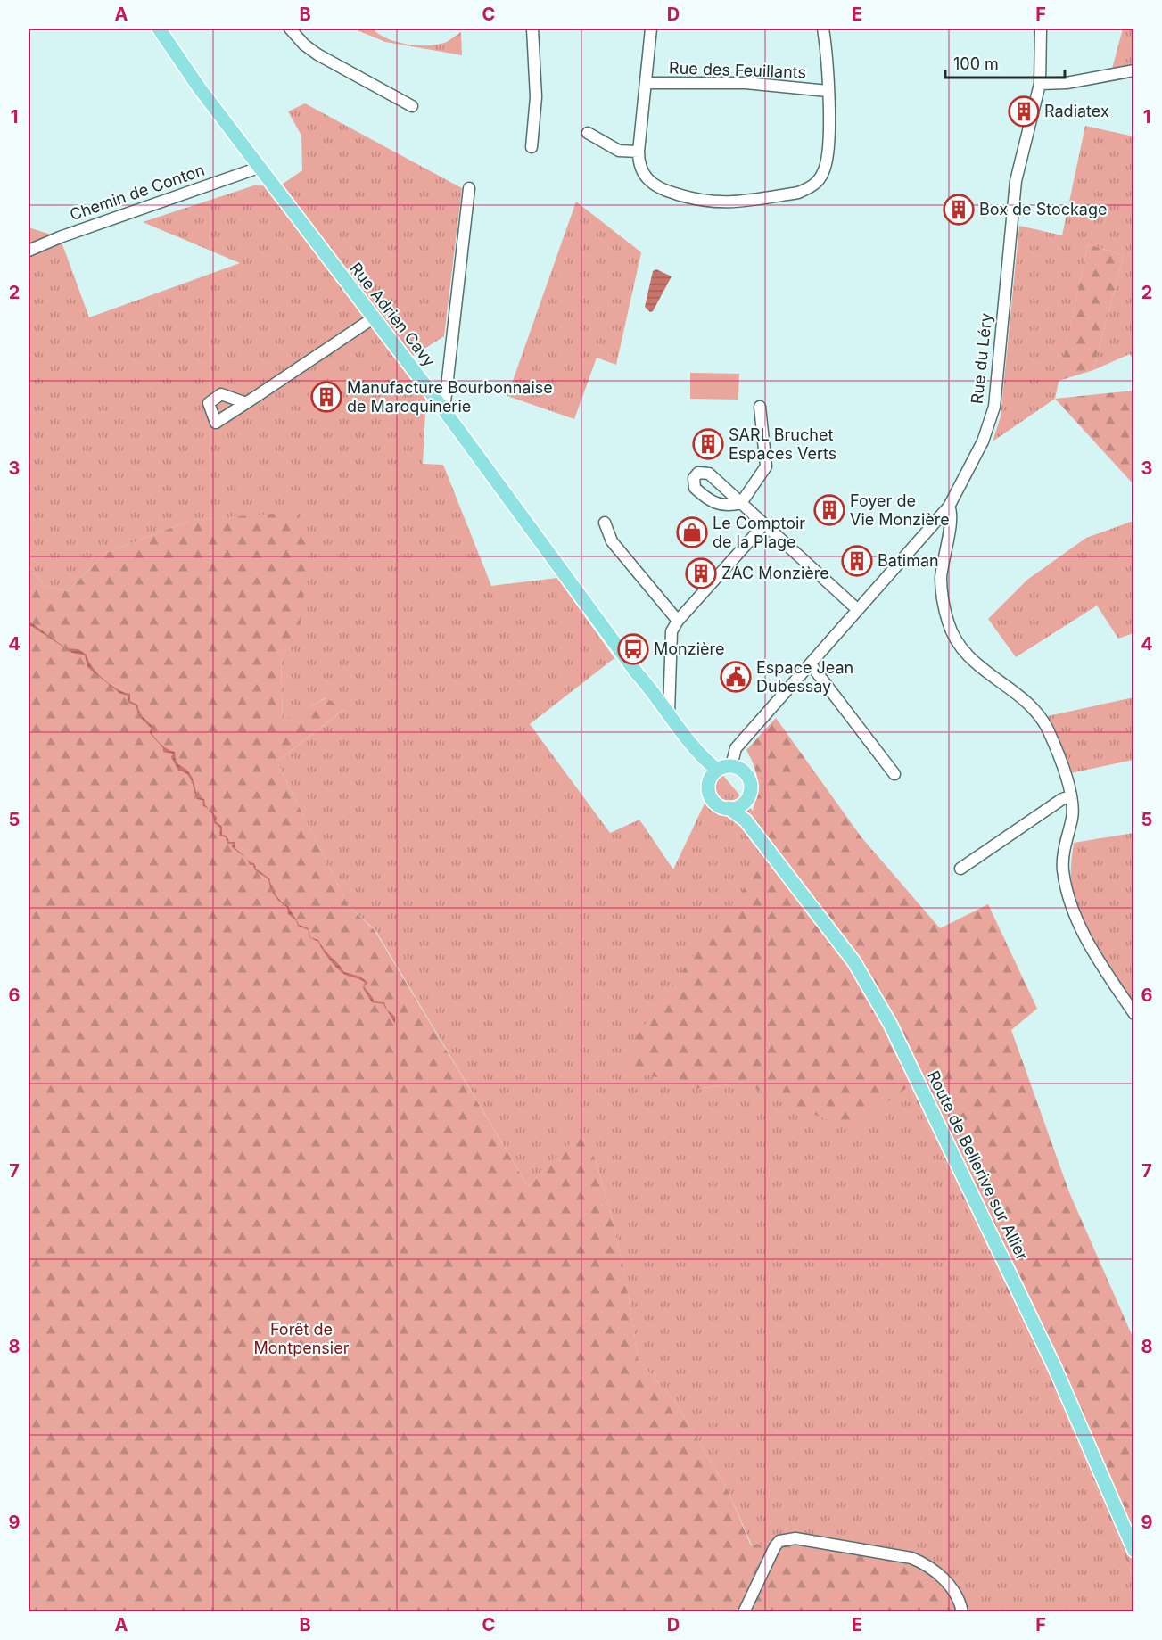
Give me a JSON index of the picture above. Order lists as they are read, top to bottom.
{
  "streets": {
    "main road": ["Rue Adrien Cavy", "Route de Bellerive sur Allier"],
    "street": ["Rue des Feuillants", "Chemin de Conton", "Rue du Léry"]
  },
  "crossings": [
    ["Chemin de Conton", "Rue Adrien Cavy"],
    ["Rue Adrien Cavy", "Rue du Léry"],
    ["Rue Adrien Cavy", "Route de Bellerive sur Allier"],
    ["Rue du Léry", "Route de Bellerive sur Allier"]
  ],
  "parks": ["Forêt de Montpensier"],
  "places": {
    "building": [
      "Radiatex",
      "Box de Stockage",
      "Manufacture Bourbonnaise de Maroquinerie",
      "SARL Bruchet Espaces Verts",
      "Foyer de Vie Monzière",
      "Batiman",
      "ZAC Monzière"
    ],
    "shop": ["Le Comptoir de la Plage"],
    "bus stop": ["Monzière"],
    "public building": ["Espace Jean Dubessay"]
  },
  "scale_bar": "100 m",
  "grid": {
    "columns": [
      "A",
      "B",
      "C",
      "D",
      "E",
      "F"
    ],
    "rows": [
      "1",
      "2",
      "3",
      "4",
      "5",
      "6",
      "7",
      "8",
      "9"
    ]
  }
}
